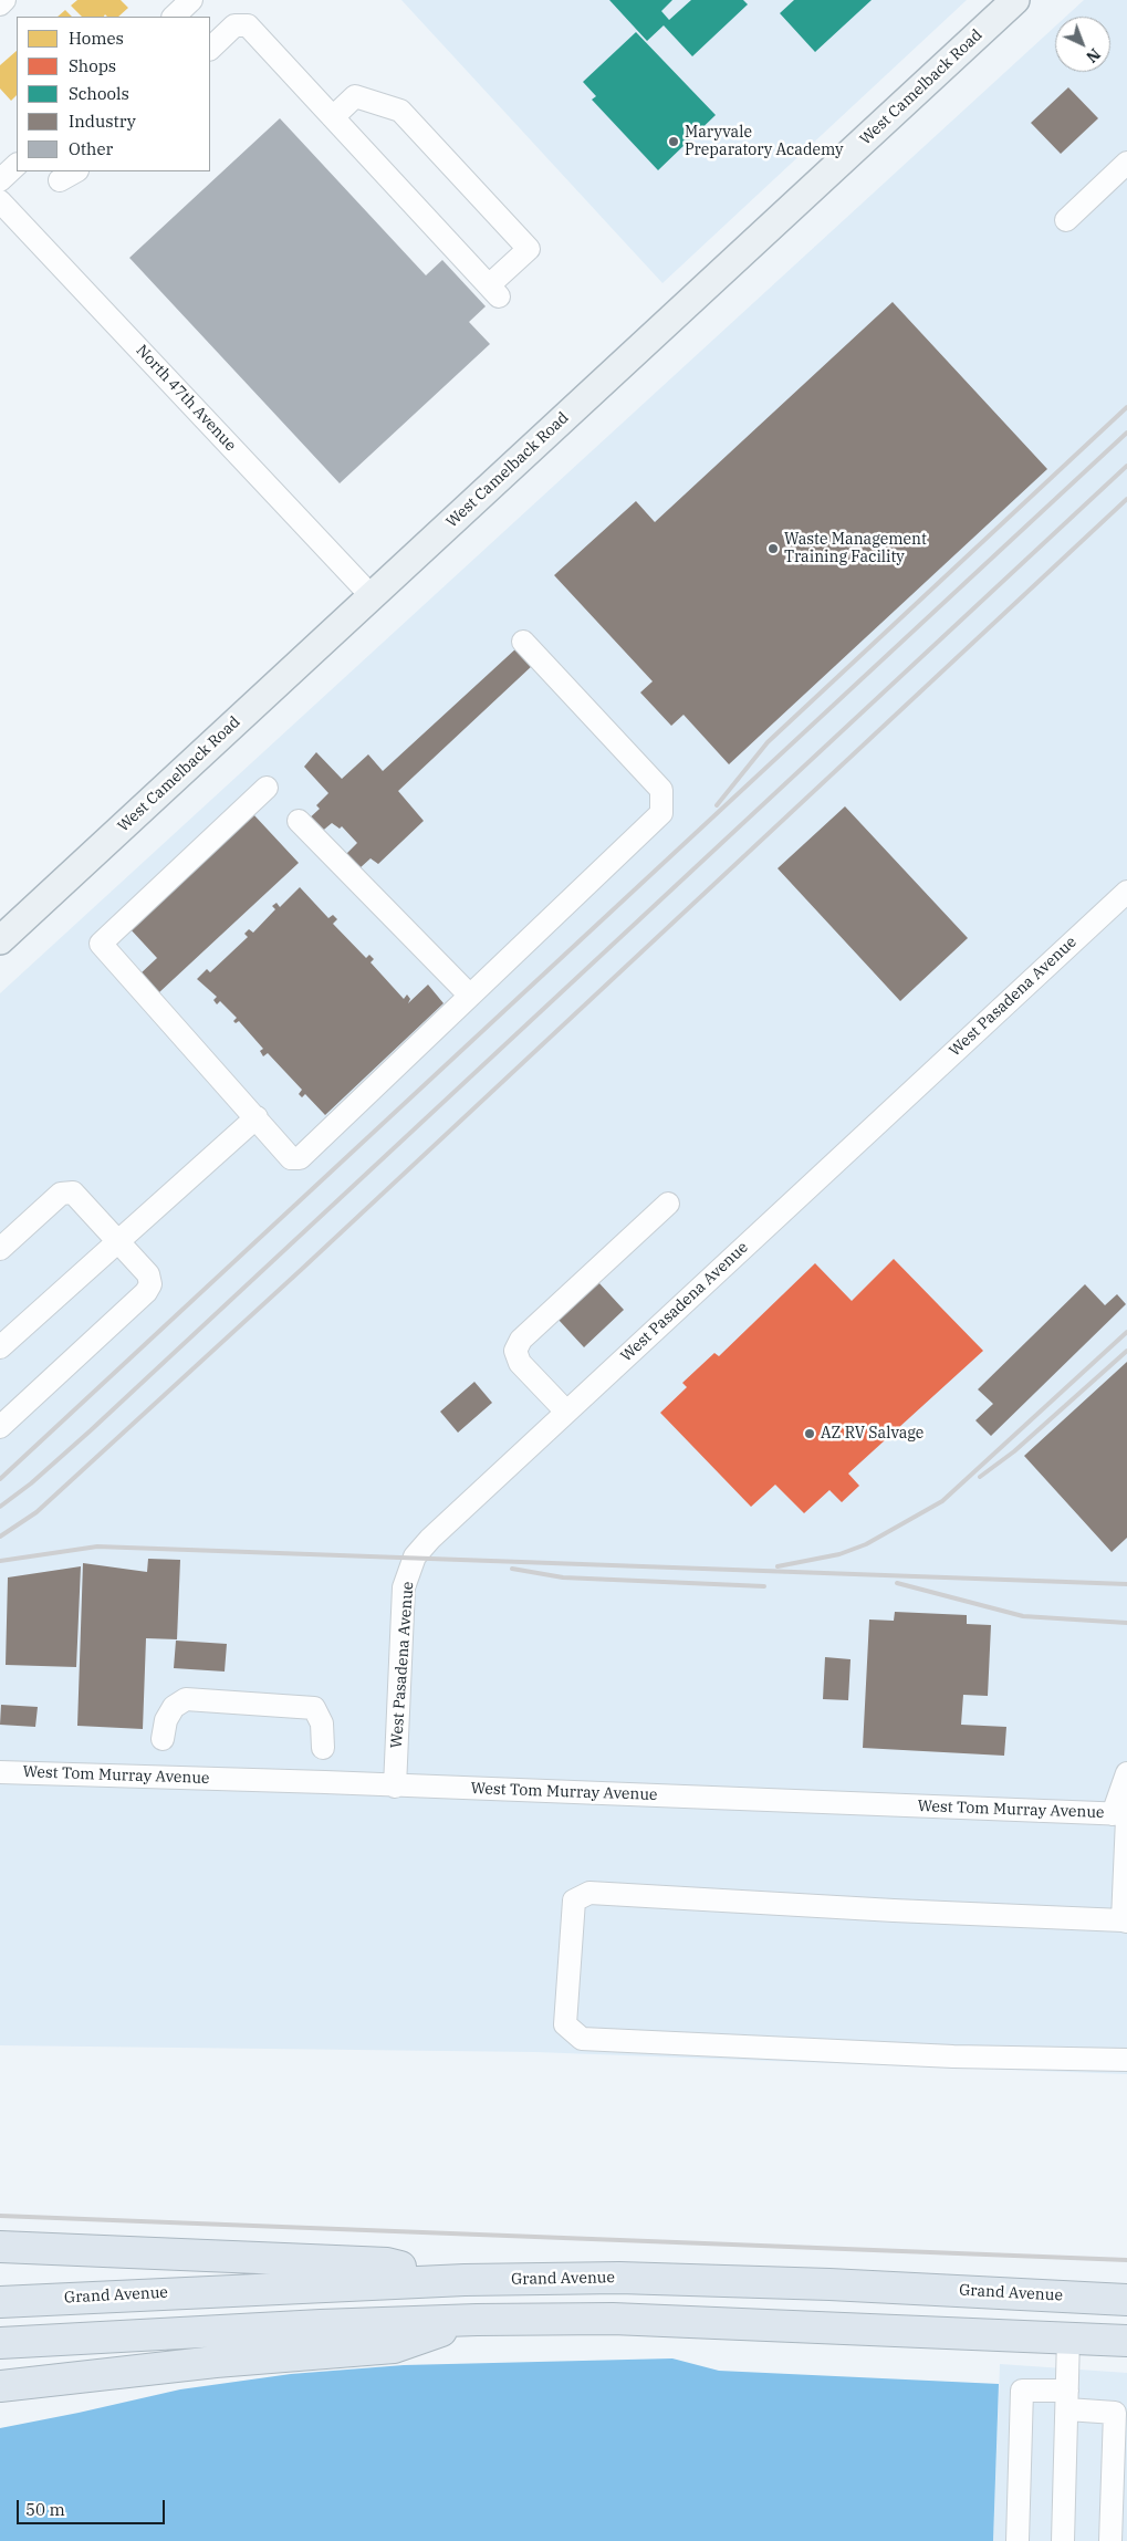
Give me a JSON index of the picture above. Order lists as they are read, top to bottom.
{
  "streets": {
    "highway": ["Grand Avenue"],
    "main road": ["West Camelback Road"],
    "street": ["North 47th Avenue", "West Pasadena Avenue", "West Tom Murray Avenue"]
  },
  "crossings": [
    ["West Camelback Road", "North 47th Avenue"],
    ["West Pasadena Avenue", "West Tom Murray Avenue"]
  ],
  "places": ["Maryvale Preparatory Academy", "Waste Management Training Facility", "AZ RV Salvage"],
  "legend": [
    "Homes",
    "Shops",
    "Schools",
    "Industry",
    "Other"
  ],
  "scale_bar": "50 m",
  "north": "bottom right"
}
